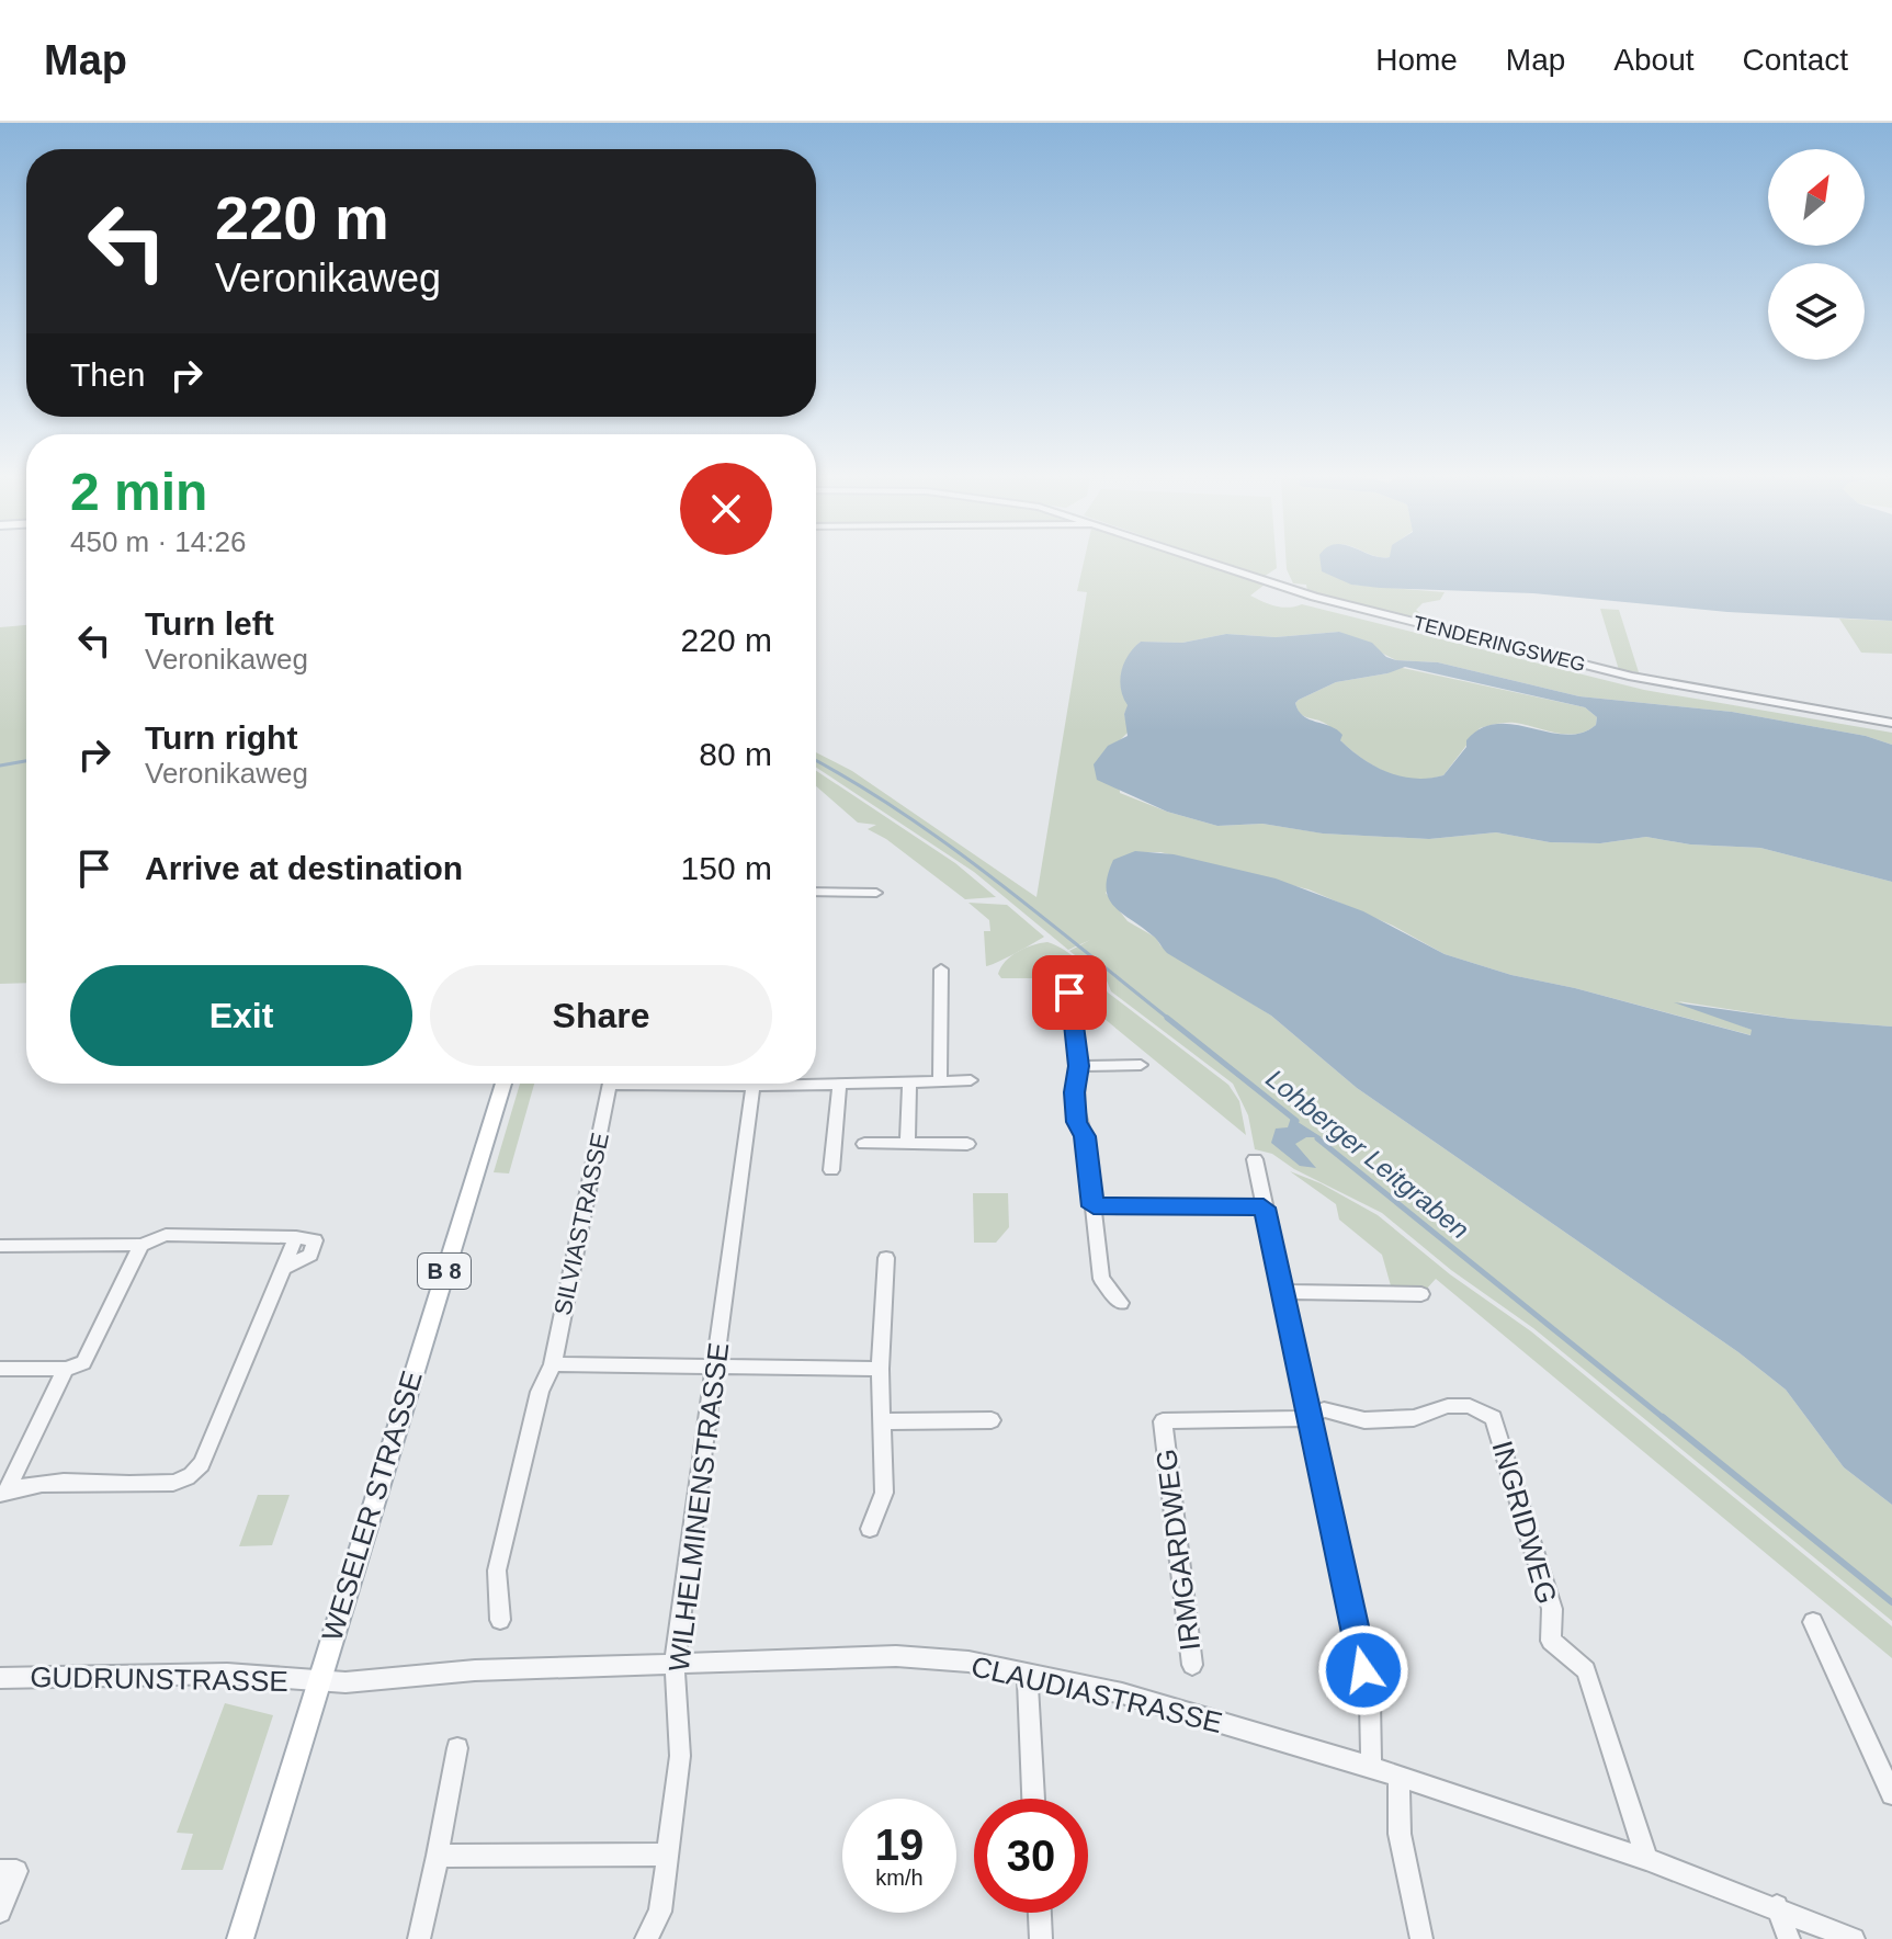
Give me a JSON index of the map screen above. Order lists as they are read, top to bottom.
{
  "streets": {
    "main road": ["B 8", "WESELER STRASSE"],
    "street": [
      "TENDERINGSWEG",
      "SILVIASTRASSE",
      "WILHELMINENSTRASSE",
      "INGRIDWEG",
      "IRMGARDWEG",
      "GUDRUNSTRASSE",
      "CLAUDIASTRASSE"
    ]
  },
  "crossings": [
    ["WESELER STRASSE", "GUDRUNSTRASSE"],
    ["WESELER STRASSE", "CLAUDIASTRASSE"],
    ["WILHELMINENSTRASSE", "CLAUDIASTRASSE"],
    ["INGRIDWEG", "IRMGARDWEG"],
    ["INGRIDWEG", "CLAUDIASTRASSE"],
    ["GUDRUNSTRASSE", "CLAUDIASTRASSE"]
  ],
  "water": ["Lohberger Leitgraben"],
  "north": "top right",
  "page": {
    "header": "Map",
    "nav": [
      "Home",
      "Map",
      "About",
      "Contact"
    ],
    "turn": ["220 m", "Veronikaweg"],
    "then": "Then",
    "heading": ["2 min", "450 m · 14:26"],
    "list": [
      {
        "name": "Turn left",
        "note": "Veronikaweg",
        "value": "220 m"
      },
      {
        "name": "Turn right",
        "note": "Veronikaweg",
        "value": "80 m"
      },
      {
        "name": "Arrive at destination",
        "value": "150 m"
      }
    ],
    "buttons": ["Exit", "Share"],
    "speed": "19 km/h",
    "limit": "30"
  }
}
